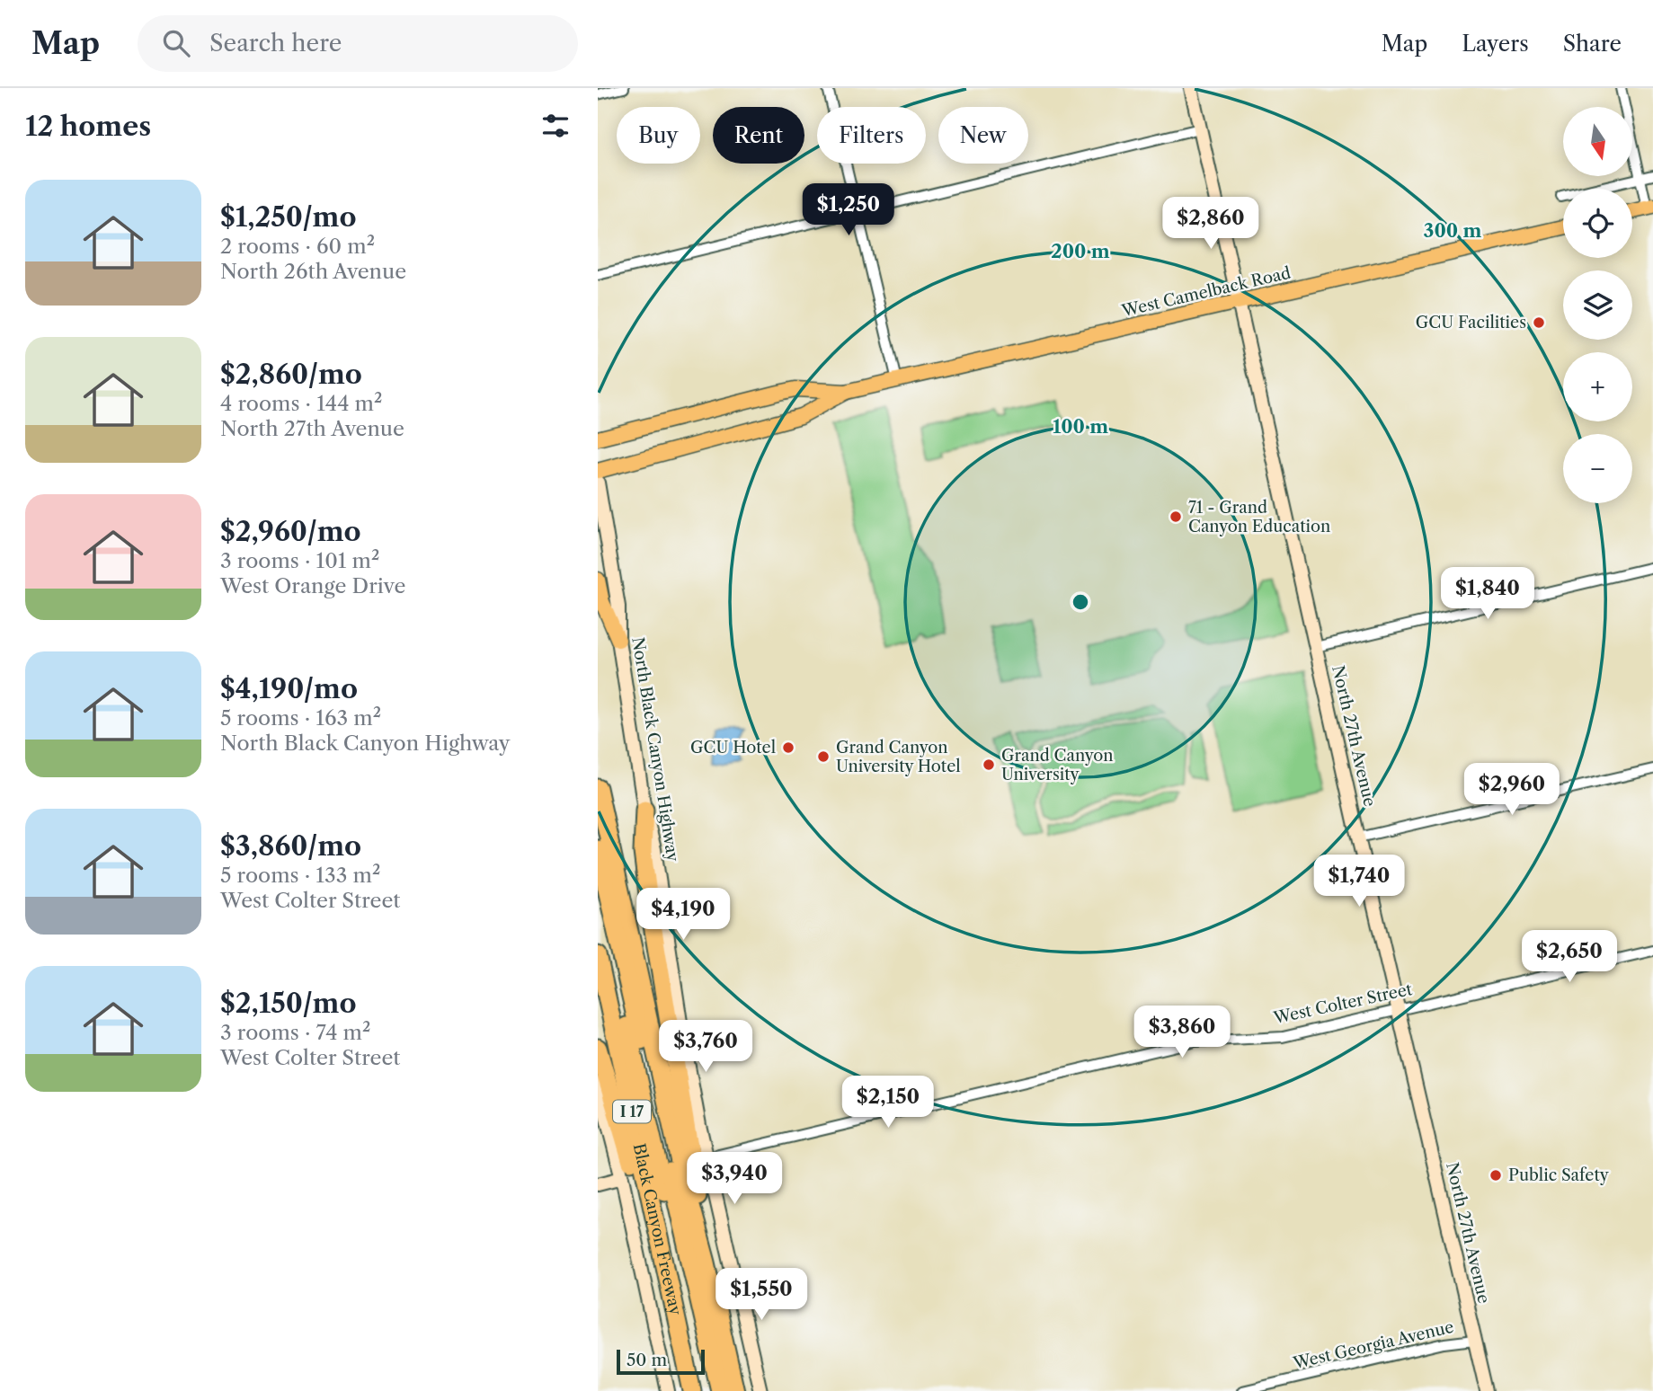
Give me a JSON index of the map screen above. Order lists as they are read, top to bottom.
{
  "streets": {
    "highway": ["I 17", "Black Canyon Freeway"],
    "main road": ["West Camelback Road", "North 27th Avenue", "North Black Canyon Highway"],
    "street": ["West Colter Street", "West Georgia Avenue"]
  },
  "crossings": [
    ["West Camelback Road", "North 27th Avenue"],
    ["North 27th Avenue", "West Colter Street"],
    ["North 27th Avenue", "West Georgia Avenue"],
    ["North Black Canyon Highway", "West Colter Street"]
  ],
  "places": [
    "GCU Facilities",
    "71 - Grand Canyon Education",
    "GCU Hotel",
    "Grand Canyon University Hotel",
    "Grand Canyon University",
    "Public Safety"
  ],
  "scale_bar": "50 m",
  "north": "bottom",
  "page": {
    "header": "Map",
    "search": "Search here",
    "nav": ["Map", "Layers", "Share"],
    "heading": "12 homes",
    "map_buttons": ["+", "−"],
    "chip": [
      "Buy",
      "Rent",
      "Filters",
      "New"
    ],
    "list": [
      {
        "name": "$1,250/mo",
        "note": "2 rooms · 60 m² · North 26th Avenue"
      },
      {
        "name": "$2,860/mo",
        "note": "4 rooms · 144 m² · North 27th Avenue"
      },
      {
        "name": "$2,960/mo",
        "note": "3 rooms · 101 m² · West Orange Drive"
      },
      {
        "name": "$4,190/mo",
        "note": "5 rooms · 163 m² · North Black Canyon Highway"
      },
      {
        "name": "$3,860/mo",
        "note": "5 rooms · 133 m² · West Colter Street"
      },
      {
        "name": "$2,150/mo",
        "note": "3 rooms · 74 m² · West Colter Street"
      }
    ],
    "price": [
      "$1,250",
      "$2,860",
      "$1,840",
      "$2,960",
      "$1,740",
      "$4,190",
      "$2,650",
      "$3,860",
      "$3,760",
      "$2,150",
      "$3,940",
      "$1,550"
    ],
    "scale": "50 m"
  },
  "rings": ["300 m", "200 m", "100 m"]
}
